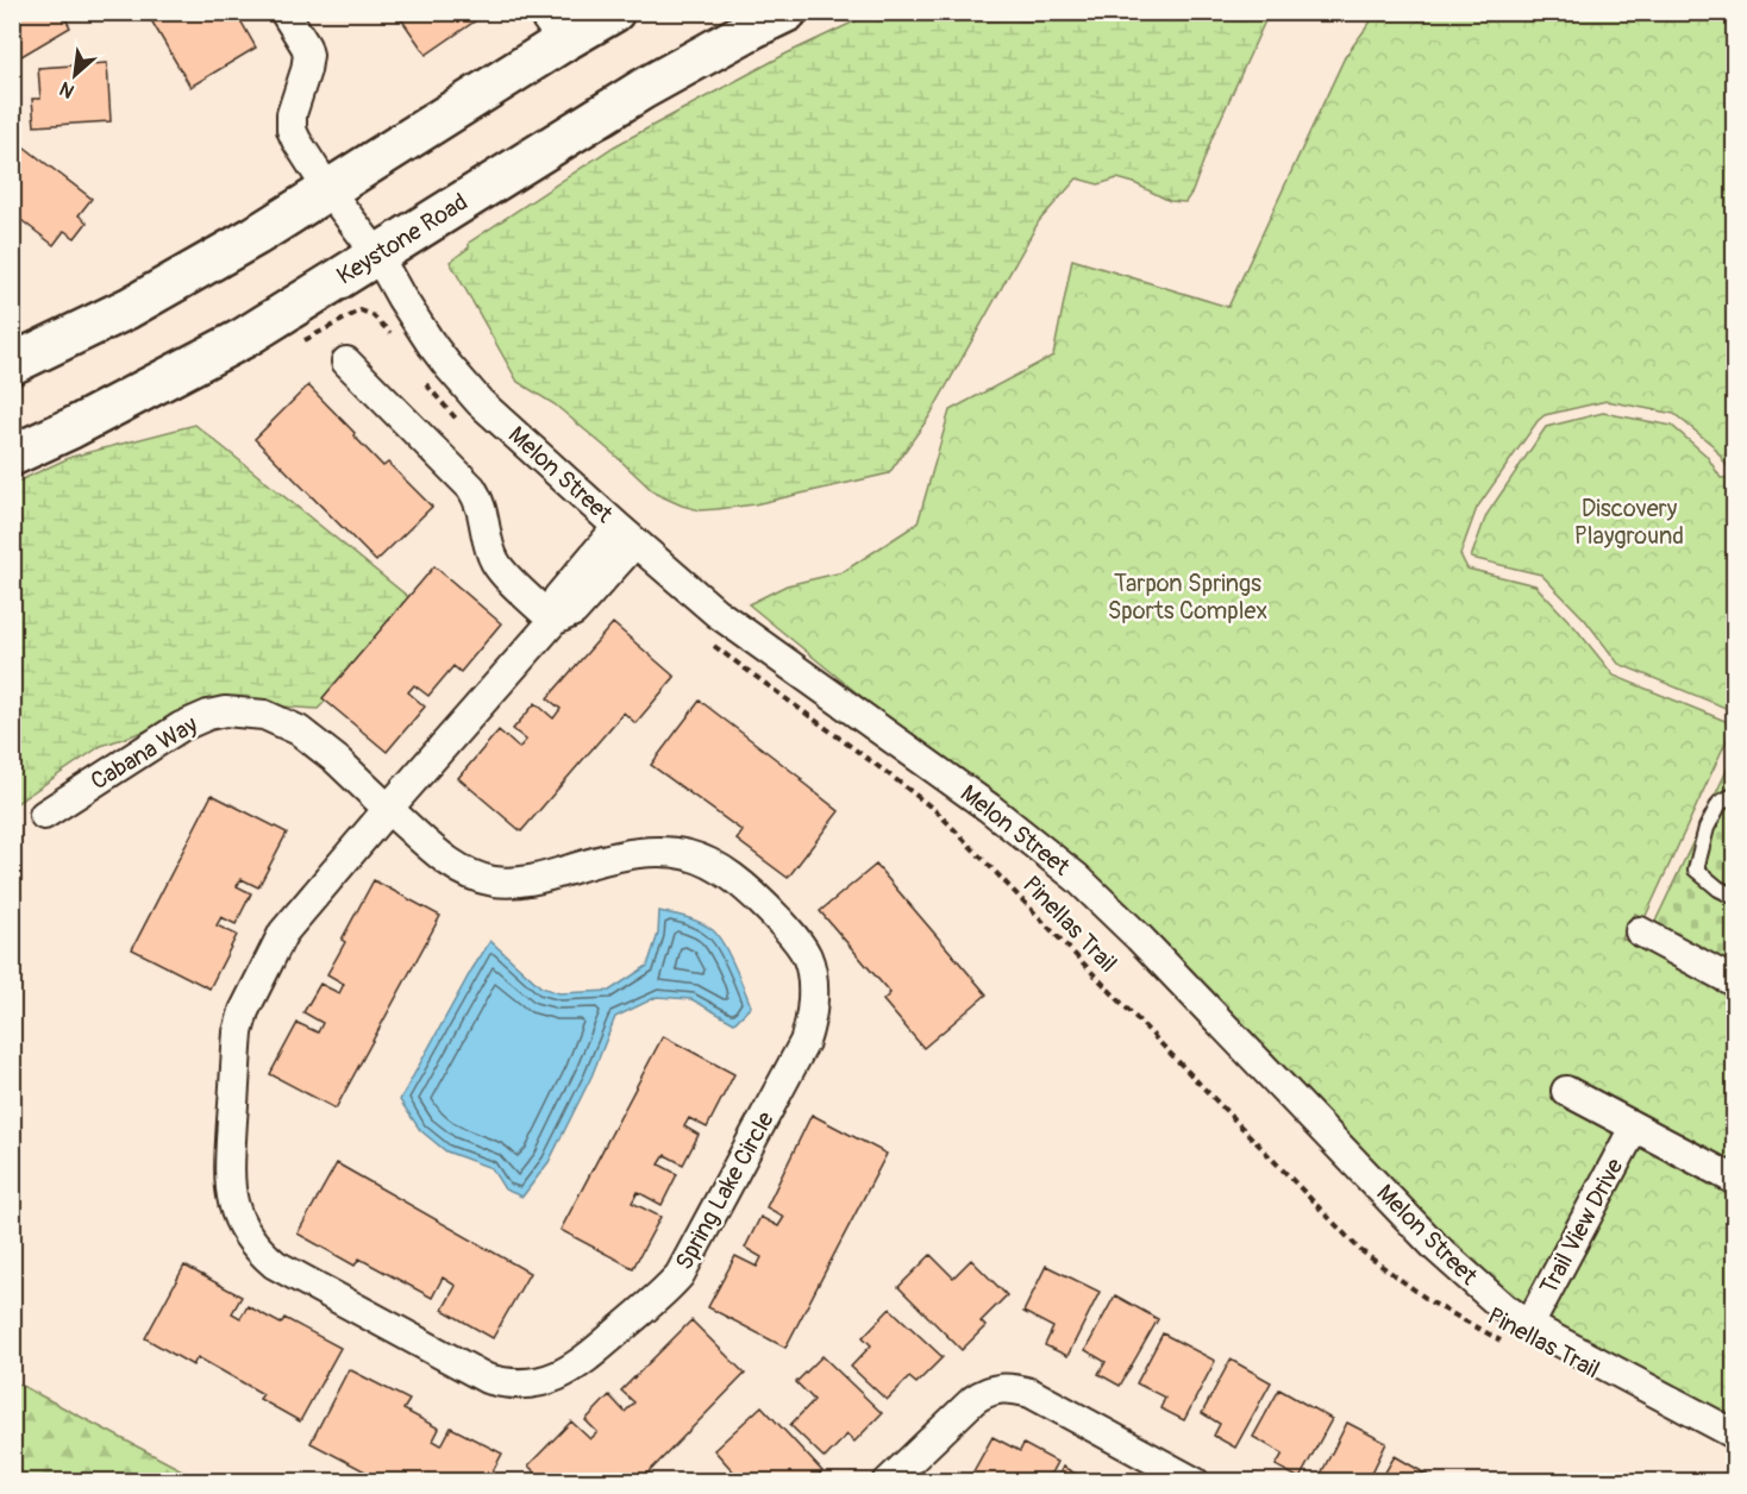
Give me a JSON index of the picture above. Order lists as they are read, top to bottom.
{
  "streets": {
    "main road": ["Keystone Road"],
    "street": [
      "Melon Street",
      "Cabana Way",
      "Spring Lake Circle",
      "Trail View Drive"
    ],
    "path": ["Pinellas Trail"]
  },
  "crossings": [
    ["Keystone Road", "Melon Street"],
    ["Melon Street", "Spring Lake Circle"],
    ["Melon Street", "Trail View Drive"],
    ["Cabana Way", "Spring Lake Circle"]
  ],
  "parks": ["Discovery Playground", "Tarpon Springs Sports Complex"],
  "north": "bottom left"
}
